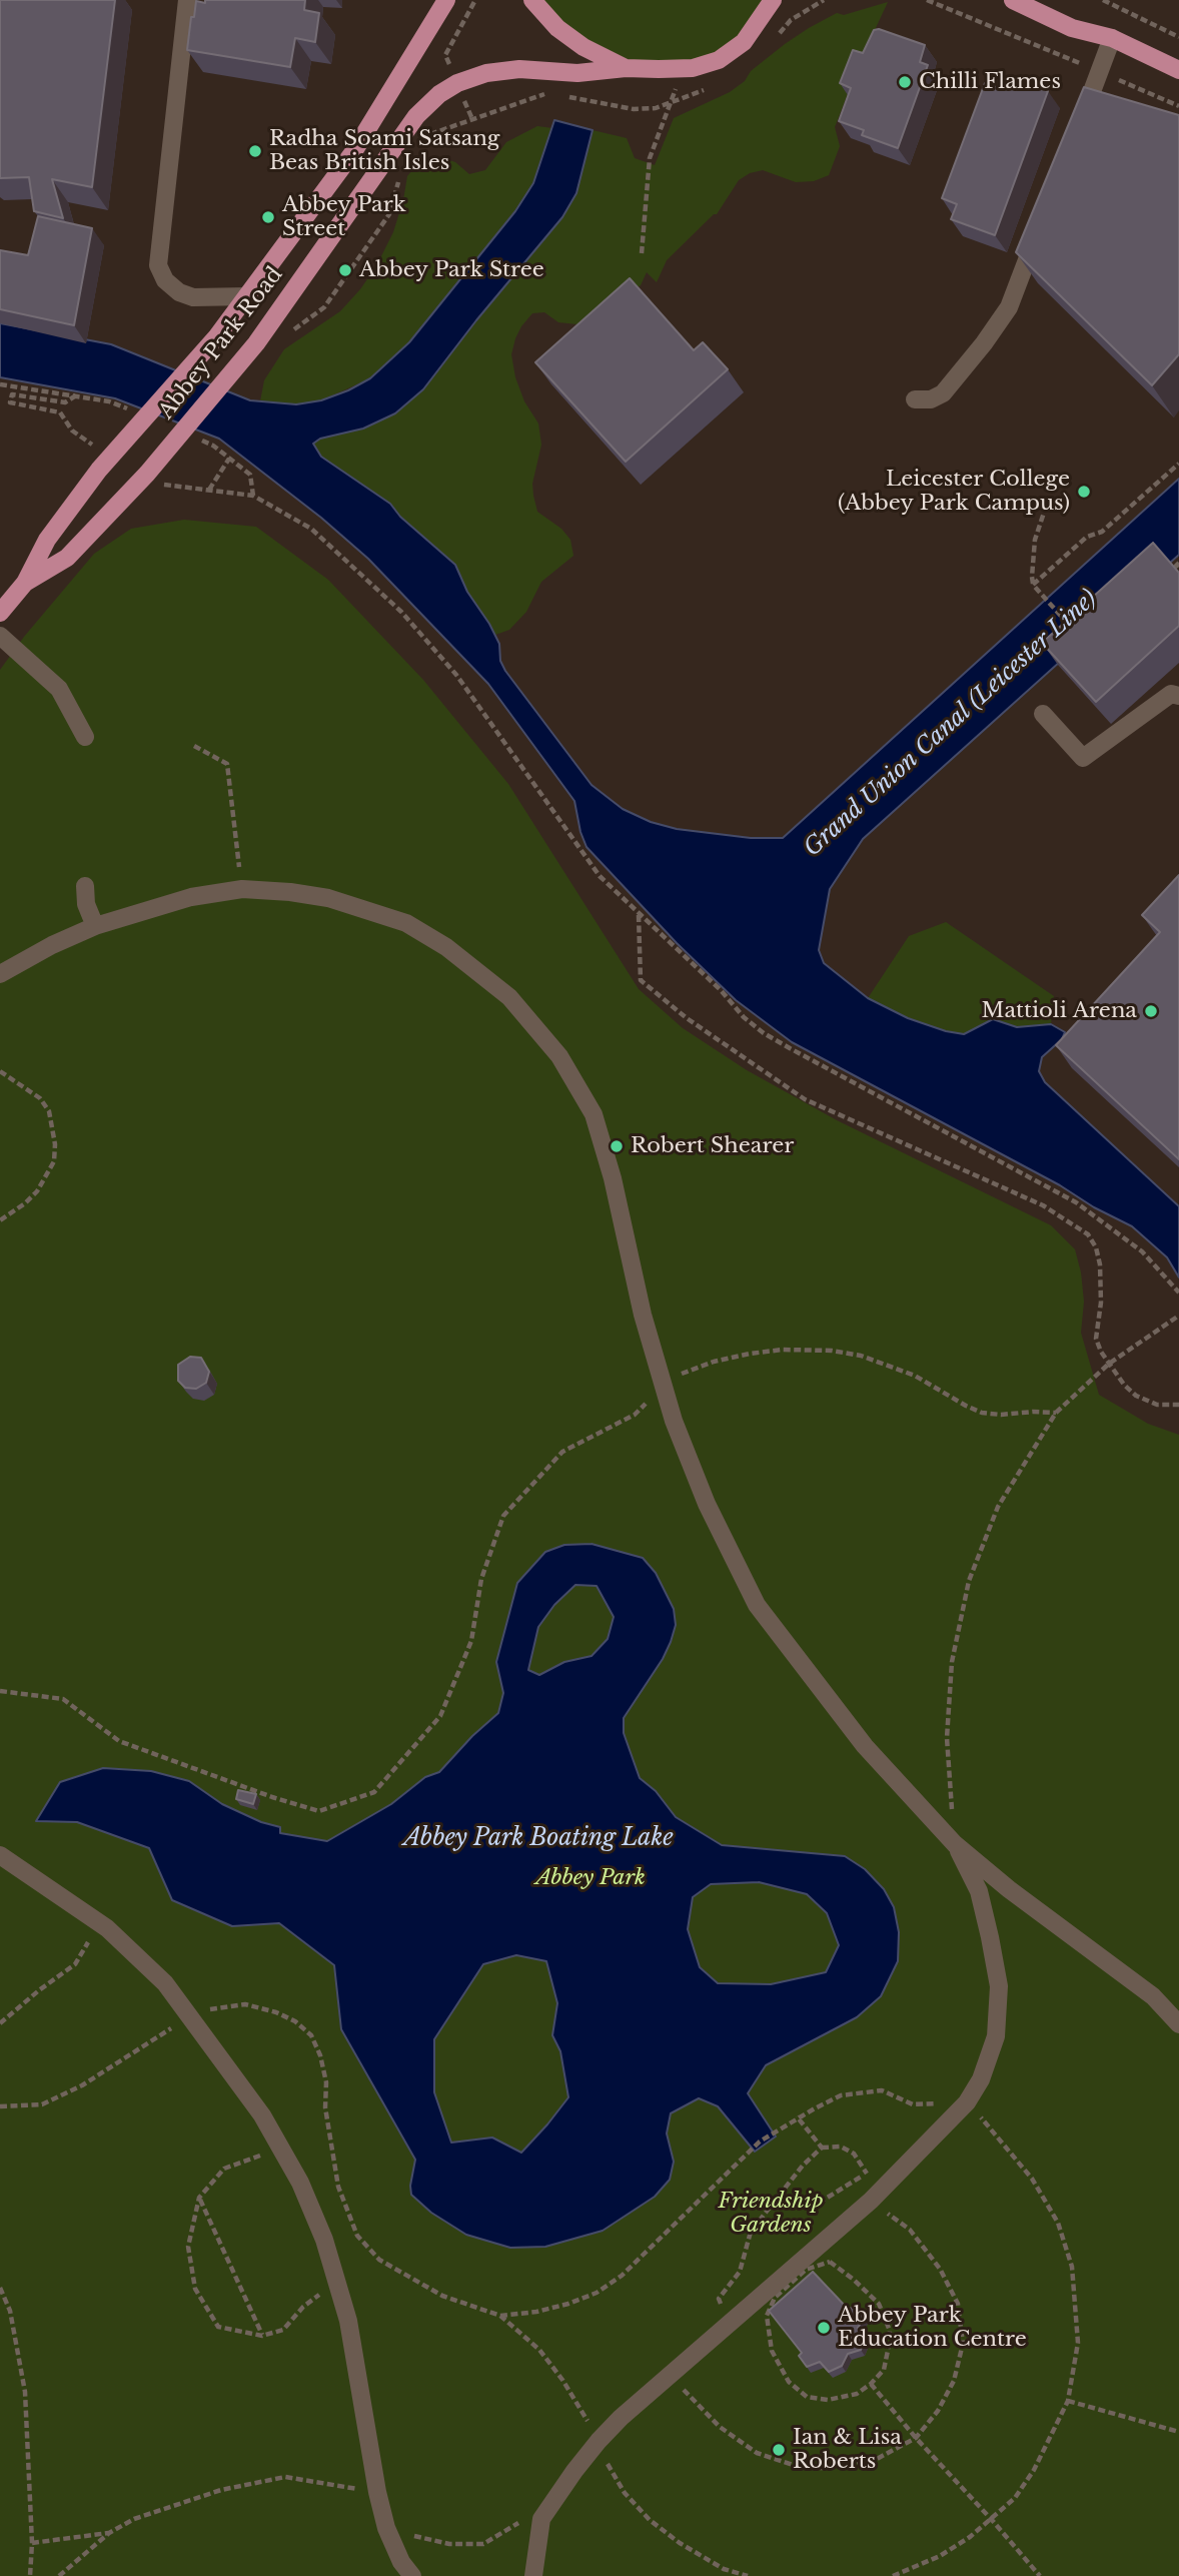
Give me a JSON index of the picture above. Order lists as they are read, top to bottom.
{
  "streets": {
    "main road": ["Abbey Park Road"]
  },
  "water": ["Grand Union Canal (Leicester Line)", "Abbey Park Boating Lake"],
  "parks": ["Abbey Park", "Friendship Gardens"],
  "places": [
    "Chilli Flames",
    "Radha Soami Satsang Beas British Isles",
    "Abbey Park Street",
    "Abbey Park Stree",
    "Leicester College (Abbey Park Campus)",
    "Mattioli Arena",
    "Robert Shearer",
    "Abbey Park Education Centre",
    "Ian & Lisa Roberts"
  ]
}
